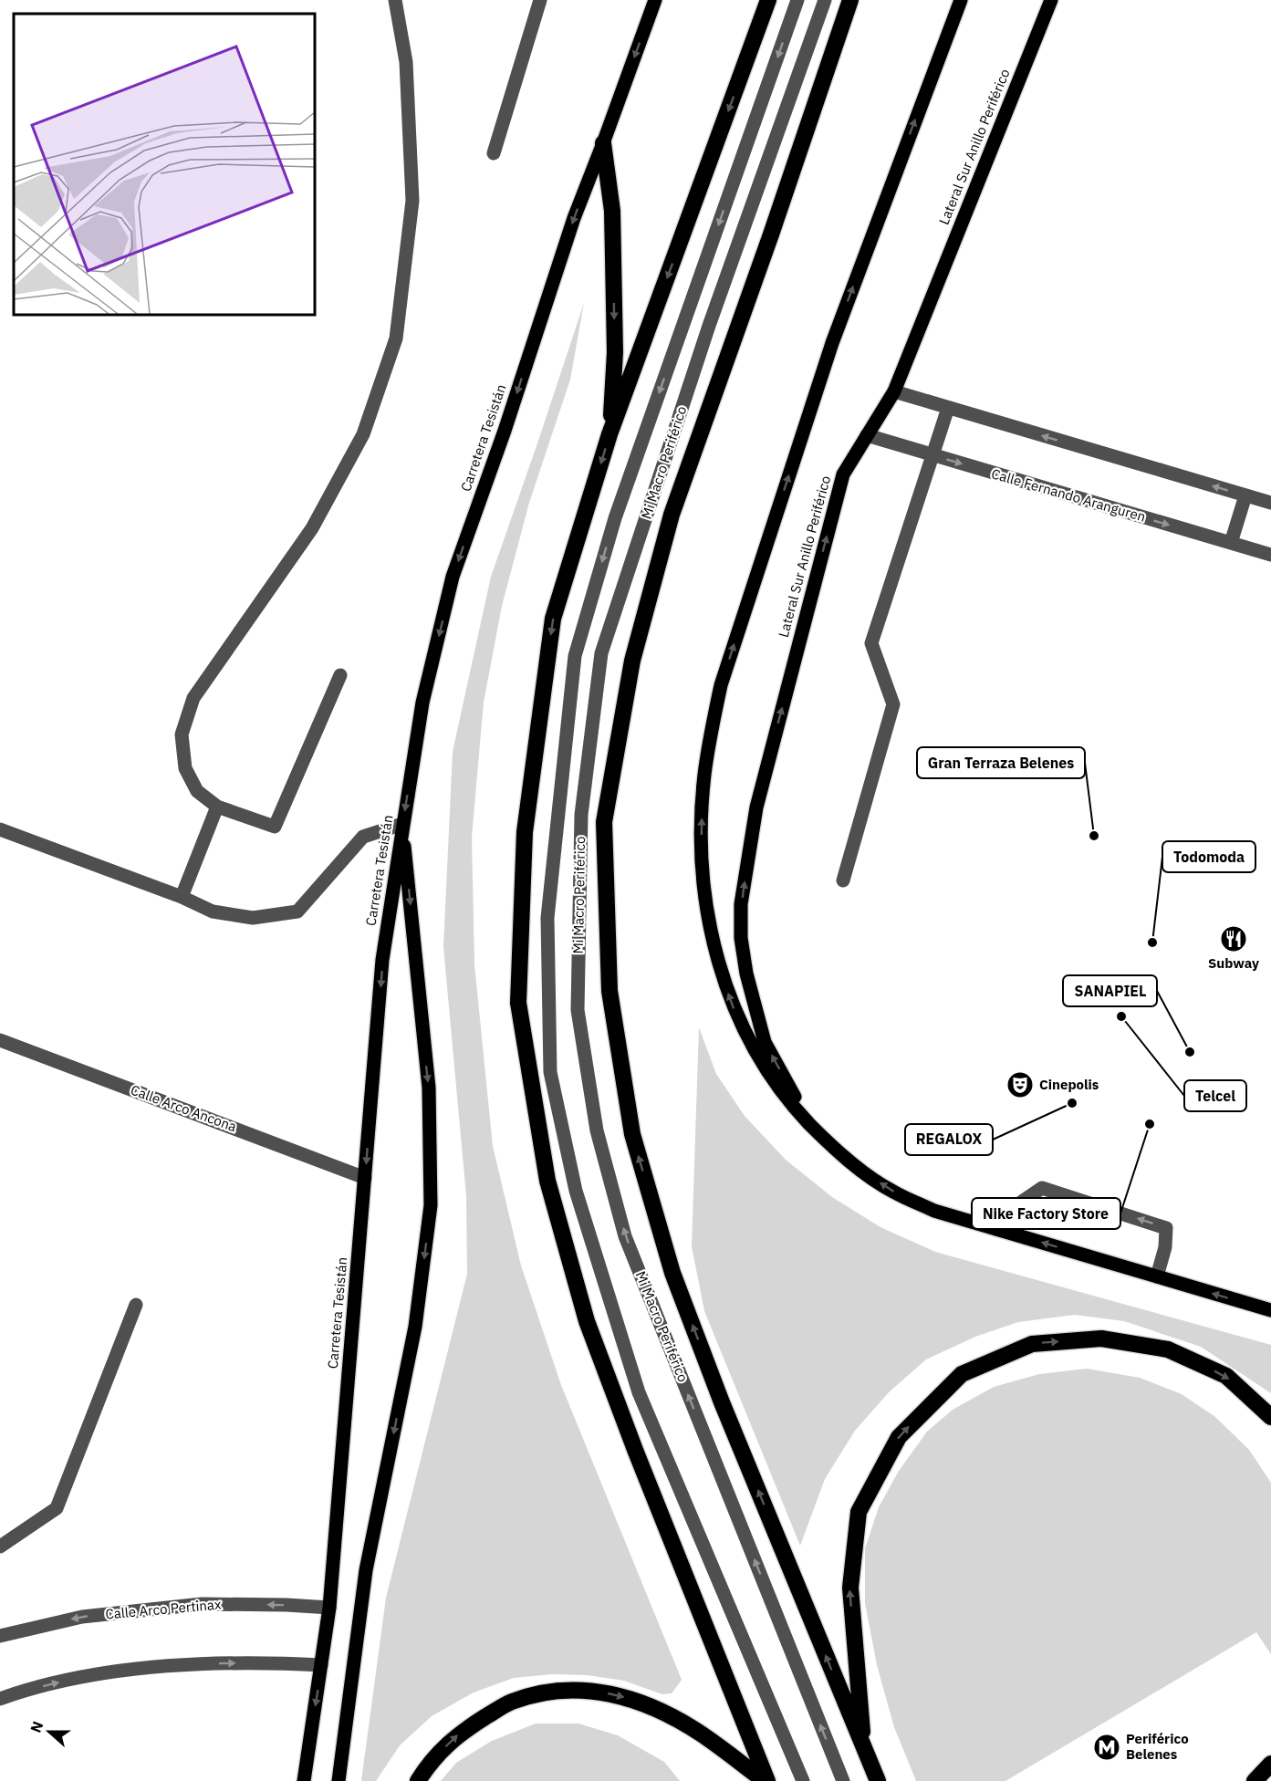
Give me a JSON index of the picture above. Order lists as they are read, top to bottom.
{
  "streets": {
    "main road": ["Lateral Sur Anillo Periférico", "Carretera Tesistán"],
    "street": [
      "Mi Macro Periférico",
      "Calle Fernando Aranguren",
      "Calle Arco Ancona",
      "Calle Arco Pertinax"
    ]
  },
  "crossings": [
    ["Lateral Sur Anillo Periférico", "Calle Fernando Aranguren"],
    ["Carretera Tesistán", "Calle Arco Ancona"],
    ["Carretera Tesistán", "Calle Arco Pertinax"]
  ],
  "places": {
    "other": [
      "Gran Terraza Belenes",
      "Todomoda",
      "Telcel",
      "SANAPIEL",
      "REGALOX",
      "Nike Factory Store"
    ],
    "restaurant": ["Subway"],
    "theatre": ["Cinepolis"],
    "metro station": ["Periférico Belenes"]
  },
  "north": "left"
}
